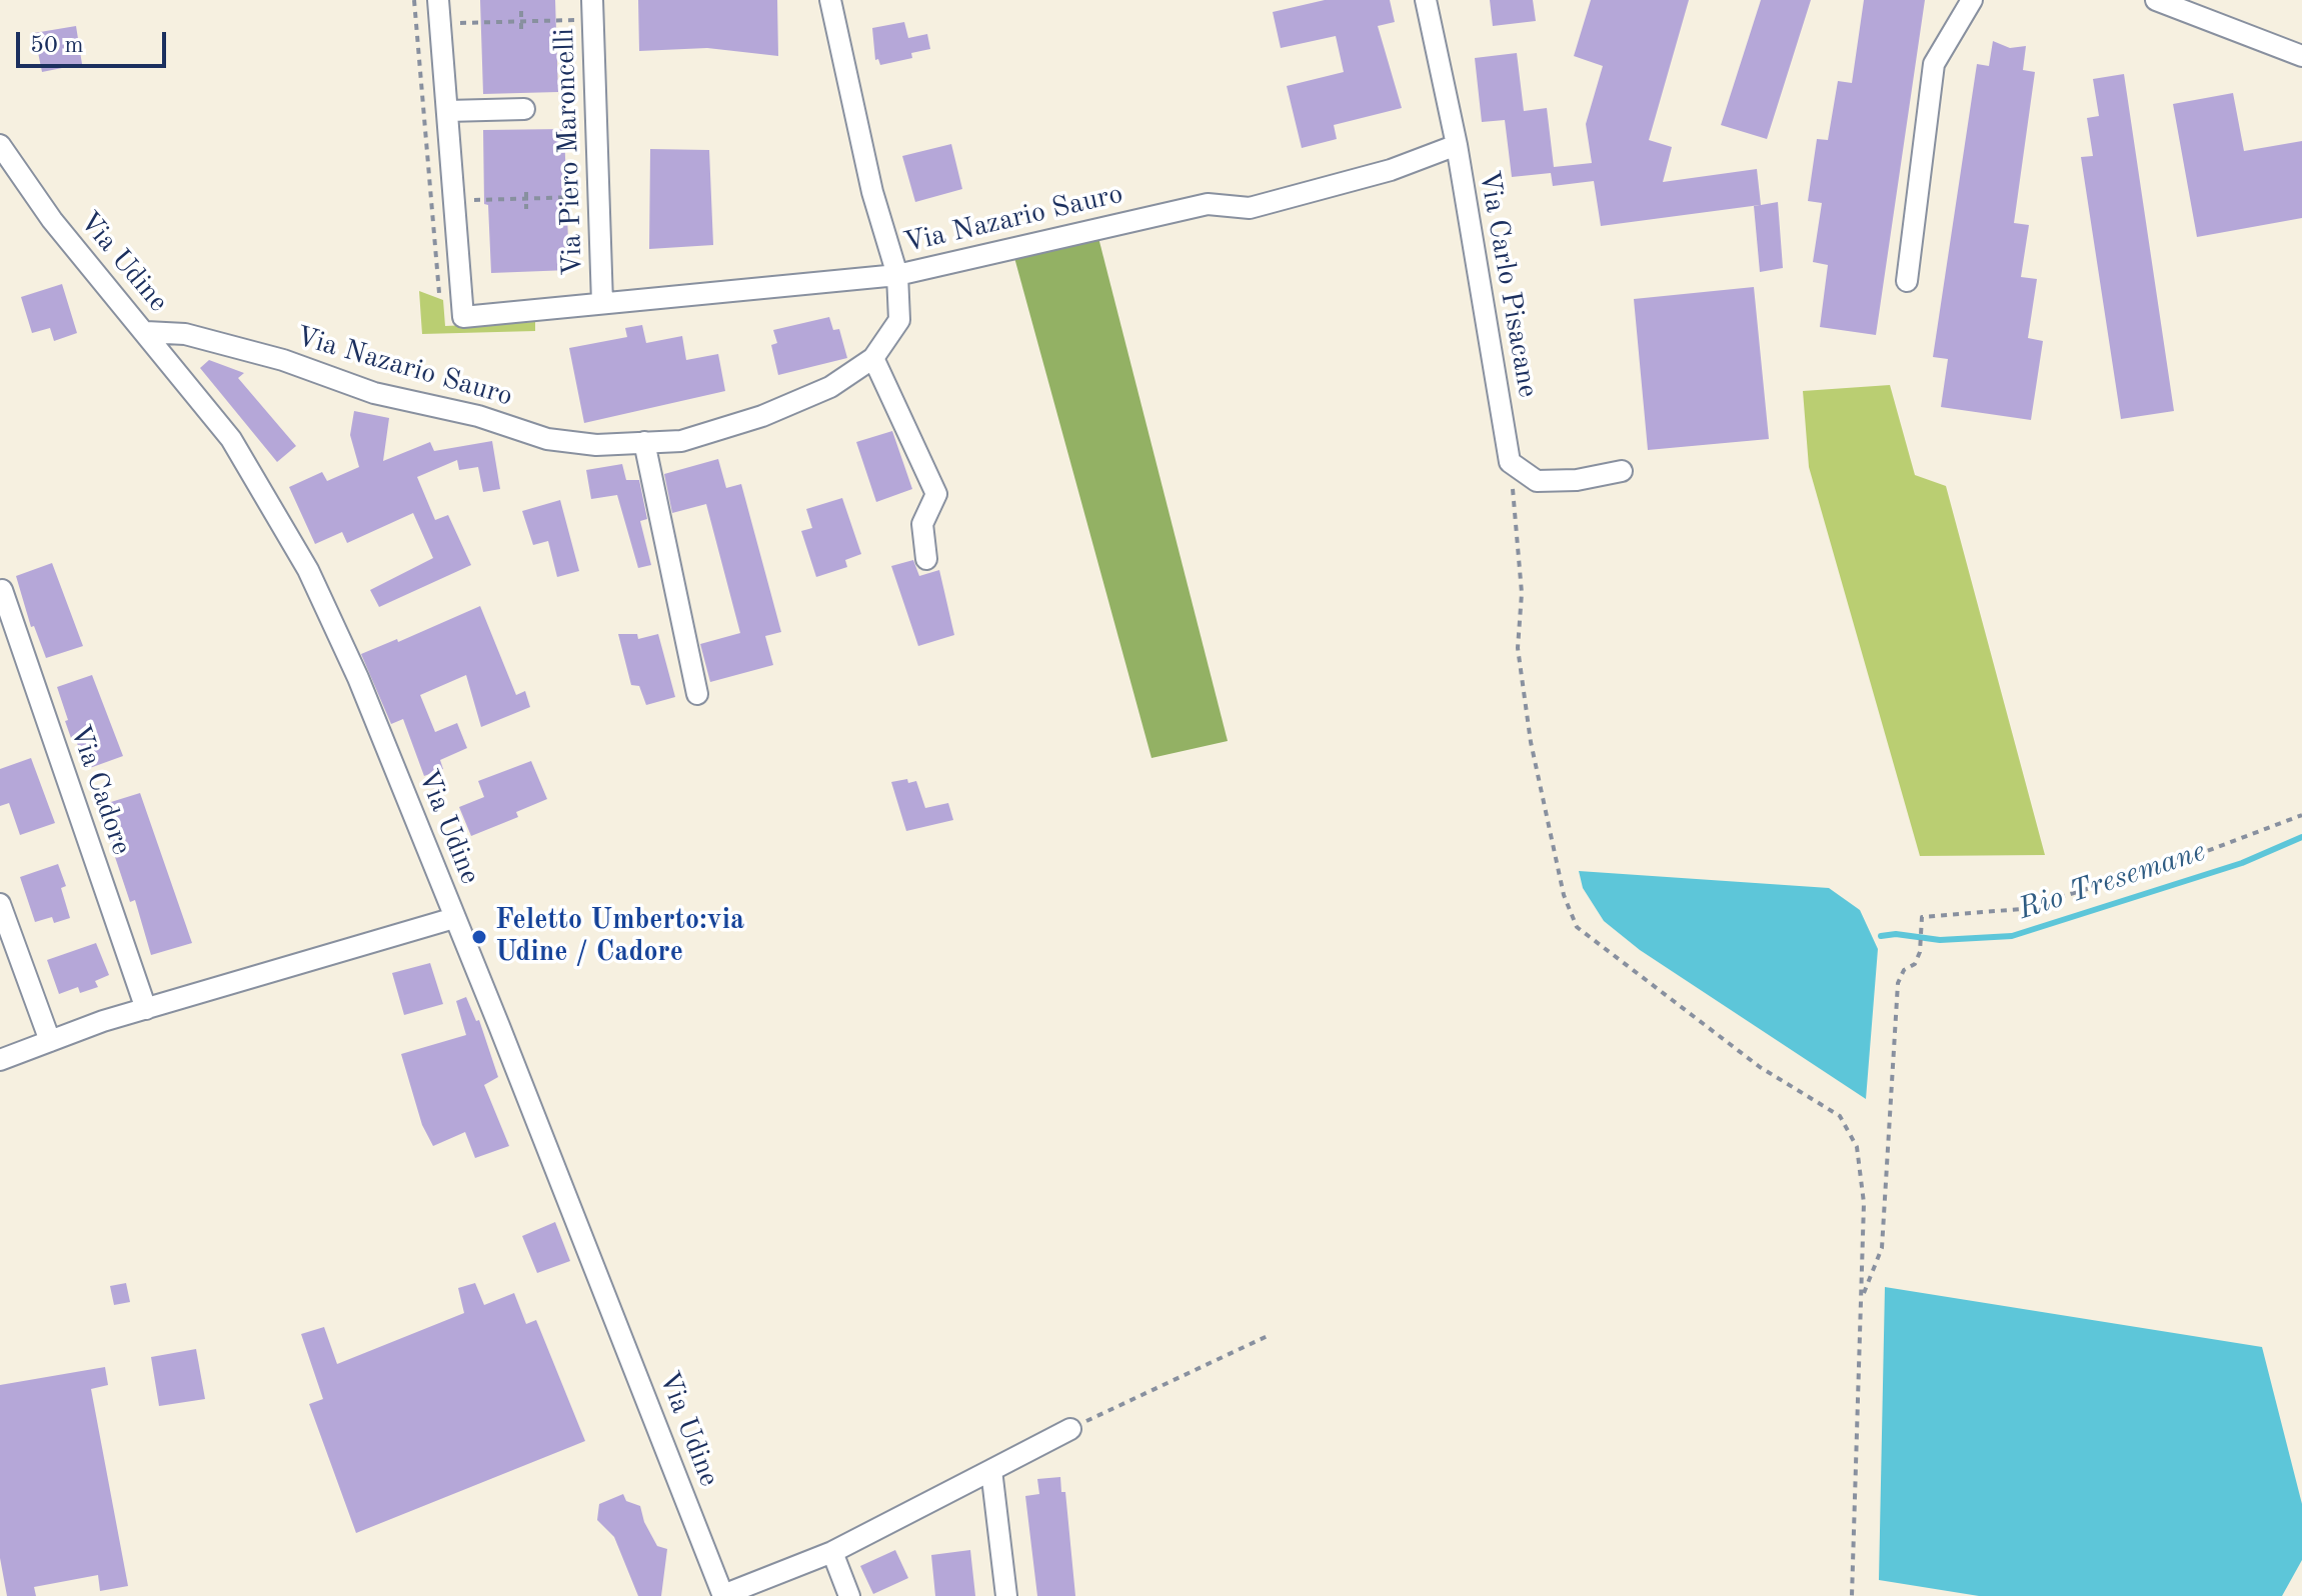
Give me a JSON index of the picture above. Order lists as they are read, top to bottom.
{
  "streets": {
    "street": [
      "Via Piero Maroncelli",
      "Via Nazario Sauro",
      "Via Udine",
      "Via Carlo Pisacane",
      "Via Cadore"
    ]
  },
  "crossings": [
    ["Via Nazario Sauro", "Via Udine"],
    ["Via Nazario Sauro", "Via Carlo Pisacane"]
  ],
  "water": ["Rio Tresemane"],
  "places": ["Feletto Umberto:via Udine / Cadore"],
  "scale_bar": "50 m"
}
